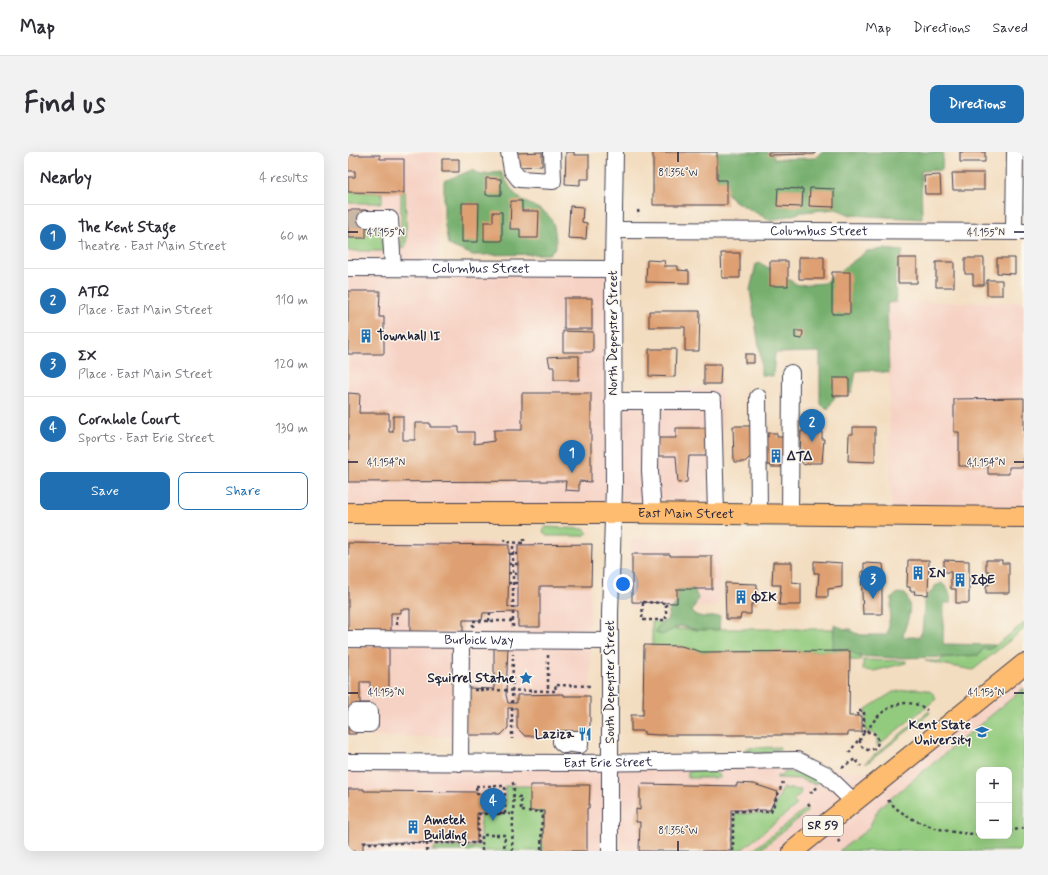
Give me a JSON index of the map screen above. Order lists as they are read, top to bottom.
{
  "streets": {
    "main road": ["East Main Street", "SR 59"],
    "street": [
      "Columbus Street",
      "North Depeyster Street",
      "Burbick Way",
      "South Depeyster Street",
      "East Erie Street"
    ]
  },
  "crossings": [
    ["Columbus Street", "North Depeyster Street"],
    ["North Depeyster Street", "East Main Street"],
    ["North Depeyster Street", "South Depeyster Street"],
    ["East Main Street", "South Depeyster Street"],
    ["Burbick Way", "South Depeyster Street"],
    ["South Depeyster Street", "East Erie Street"],
    ["East Erie Street", "SR 59"]
  ],
  "places": {
    "building": [
      "Townhall II",
      "ΔΤΔ",
      "ΣΝ",
      "ΣΦΕ",
      "ΦΣΚ",
      "Ametek Building"
    ],
    "place": ["Squirrel Statue"],
    "school or university": ["Kent State University"],
    "restaurant": ["Laziza"]
  },
  "page": {
    "header": "Map",
    "nav": ["Map", "Directions", "Saved"],
    "buttons": [
      "Directions",
      ["Save", "Share"]
    ],
    "title": "Find us",
    "heading": ["Nearby", "4 results"],
    "list": [
      {
        "mark": "1",
        "name": "The Kent Stage",
        "note": "Theatre · East Main Street",
        "value": "60 m"
      },
      {
        "mark": "2",
        "name": "ΑΤΩ",
        "note": "Place · East Main Street",
        "value": "110 m"
      },
      {
        "mark": "3",
        "name": "ΣΧ",
        "note": "Place · East Main Street",
        "value": "120 m"
      },
      {
        "mark": "4",
        "name": "Cornhole Court",
        "note": "Sports · East Erie Street",
        "value": "130 m"
      }
    ],
    "pins": [
      "2",
      "1",
      "3",
      "4"
    ],
    "map_buttons": ["+", "−"]
  },
  "coordinates": [
    "81.356°W",
    "41.155°N",
    "41.154°N",
    "41.153°N"
  ]
}
